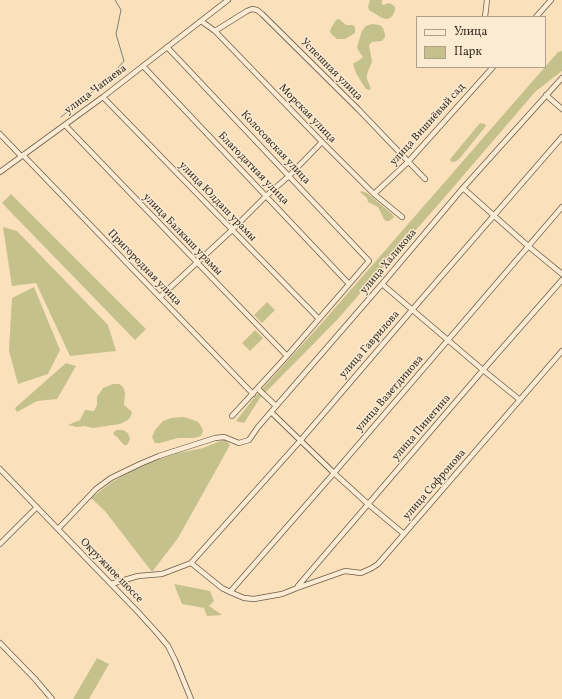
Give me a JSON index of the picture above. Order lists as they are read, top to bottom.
{
  "streets": {
    "street": [
      "Успешная улица",
      "улица Чапаева",
      "Морская улица",
      "улица Вишнёвый сад",
      "Колосовская улица",
      "Благодатная улица",
      "улица Юлдаш урамы",
      "улица Балкыш урамы",
      "улица Халикова",
      "Пригородная улица",
      "улица Гаврилова",
      "улица Вазетдинова",
      "улица Пинегина",
      "улица Софронова",
      "Окружное шоссе"
    ]
  },
  "crossings": [
    ["Успешная улица", "Морская улица"],
    ["Успешная улица", "улица Вишнёвый сад"],
    ["улица Чапаева", "Морская улица"],
    ["улица Чапаева", "Колосовская улица"],
    ["улица Чапаева", "Благодатная улица"],
    ["улица Чапаева", "улица Юлдаш урамы"],
    ["улица Чапаева", "улица Балкыш урамы"],
    ["улица Чапаева", "Пригородная улица"],
    ["Морская улица", "улица Вишнёвый сад"],
    ["Колосовская улица", "Благодатная улица"],
    ["улица Халикова", "Окружное шоссе"],
    ["улица Гаврилова", "улица Софронова"],
    ["улица Вазетдинова", "улица Софронова"],
    ["улица Пинегина", "улица Софронова"]
  ],
  "legend": ["Улица", "Парк"]
}
